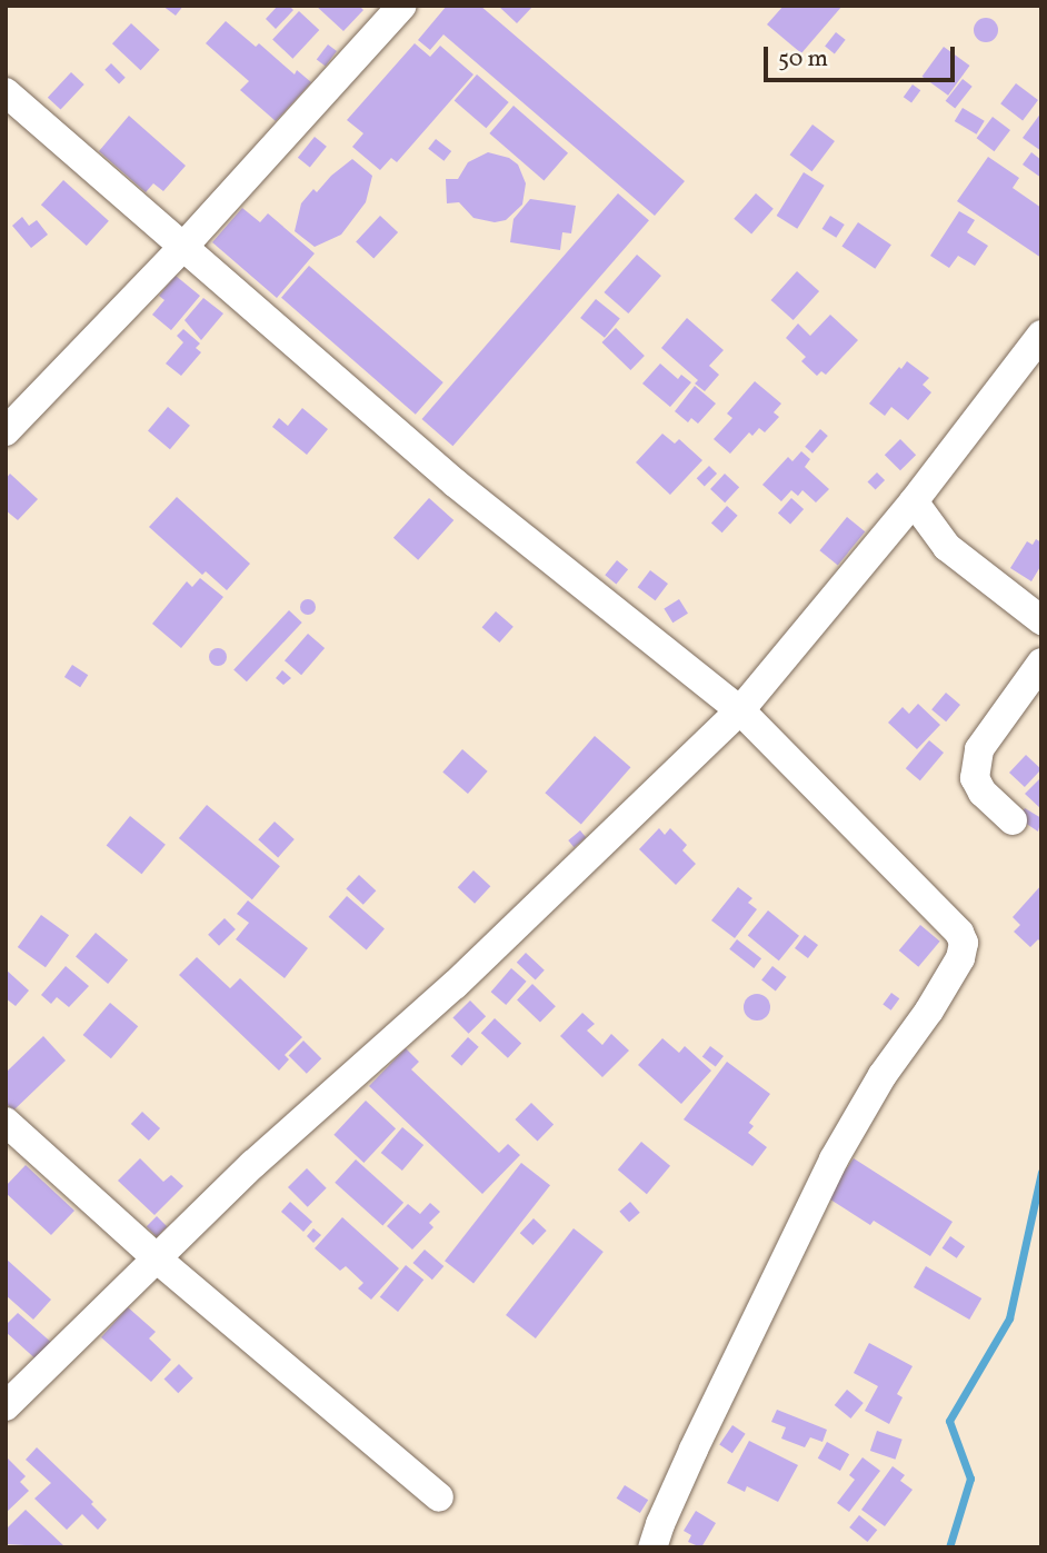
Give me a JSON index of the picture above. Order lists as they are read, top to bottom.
{
  "scale_bar": "50 m"
}
